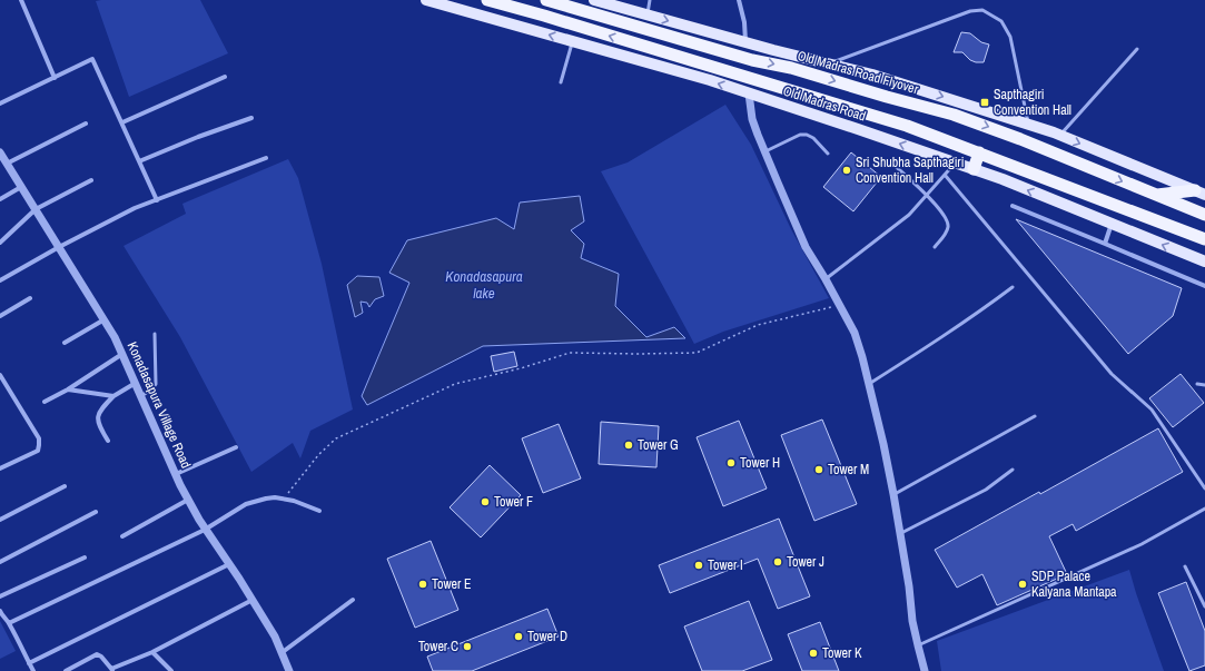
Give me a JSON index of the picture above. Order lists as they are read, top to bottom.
{
  "streets": {
    "highway": ["Old Madras Road Flyover"],
    "main road": ["Old Madras Road"],
    "street": ["Konadasapura Village Road"]
  },
  "water": ["Konadasapura lake"],
  "places": {
    "transit": ["Sapthagiri Convention Hall"],
    "other": [
      "Sri Shubha Sapthagiri Convention Hall",
      "Tower G",
      "Tower H",
      "Tower M",
      "Tower F",
      "Tower J",
      "Tower I",
      "Tower E",
      "SDP Palace Kalyana Mantapa",
      "Tower D",
      "Tower C",
      "Tower K"
    ]
  }
}
